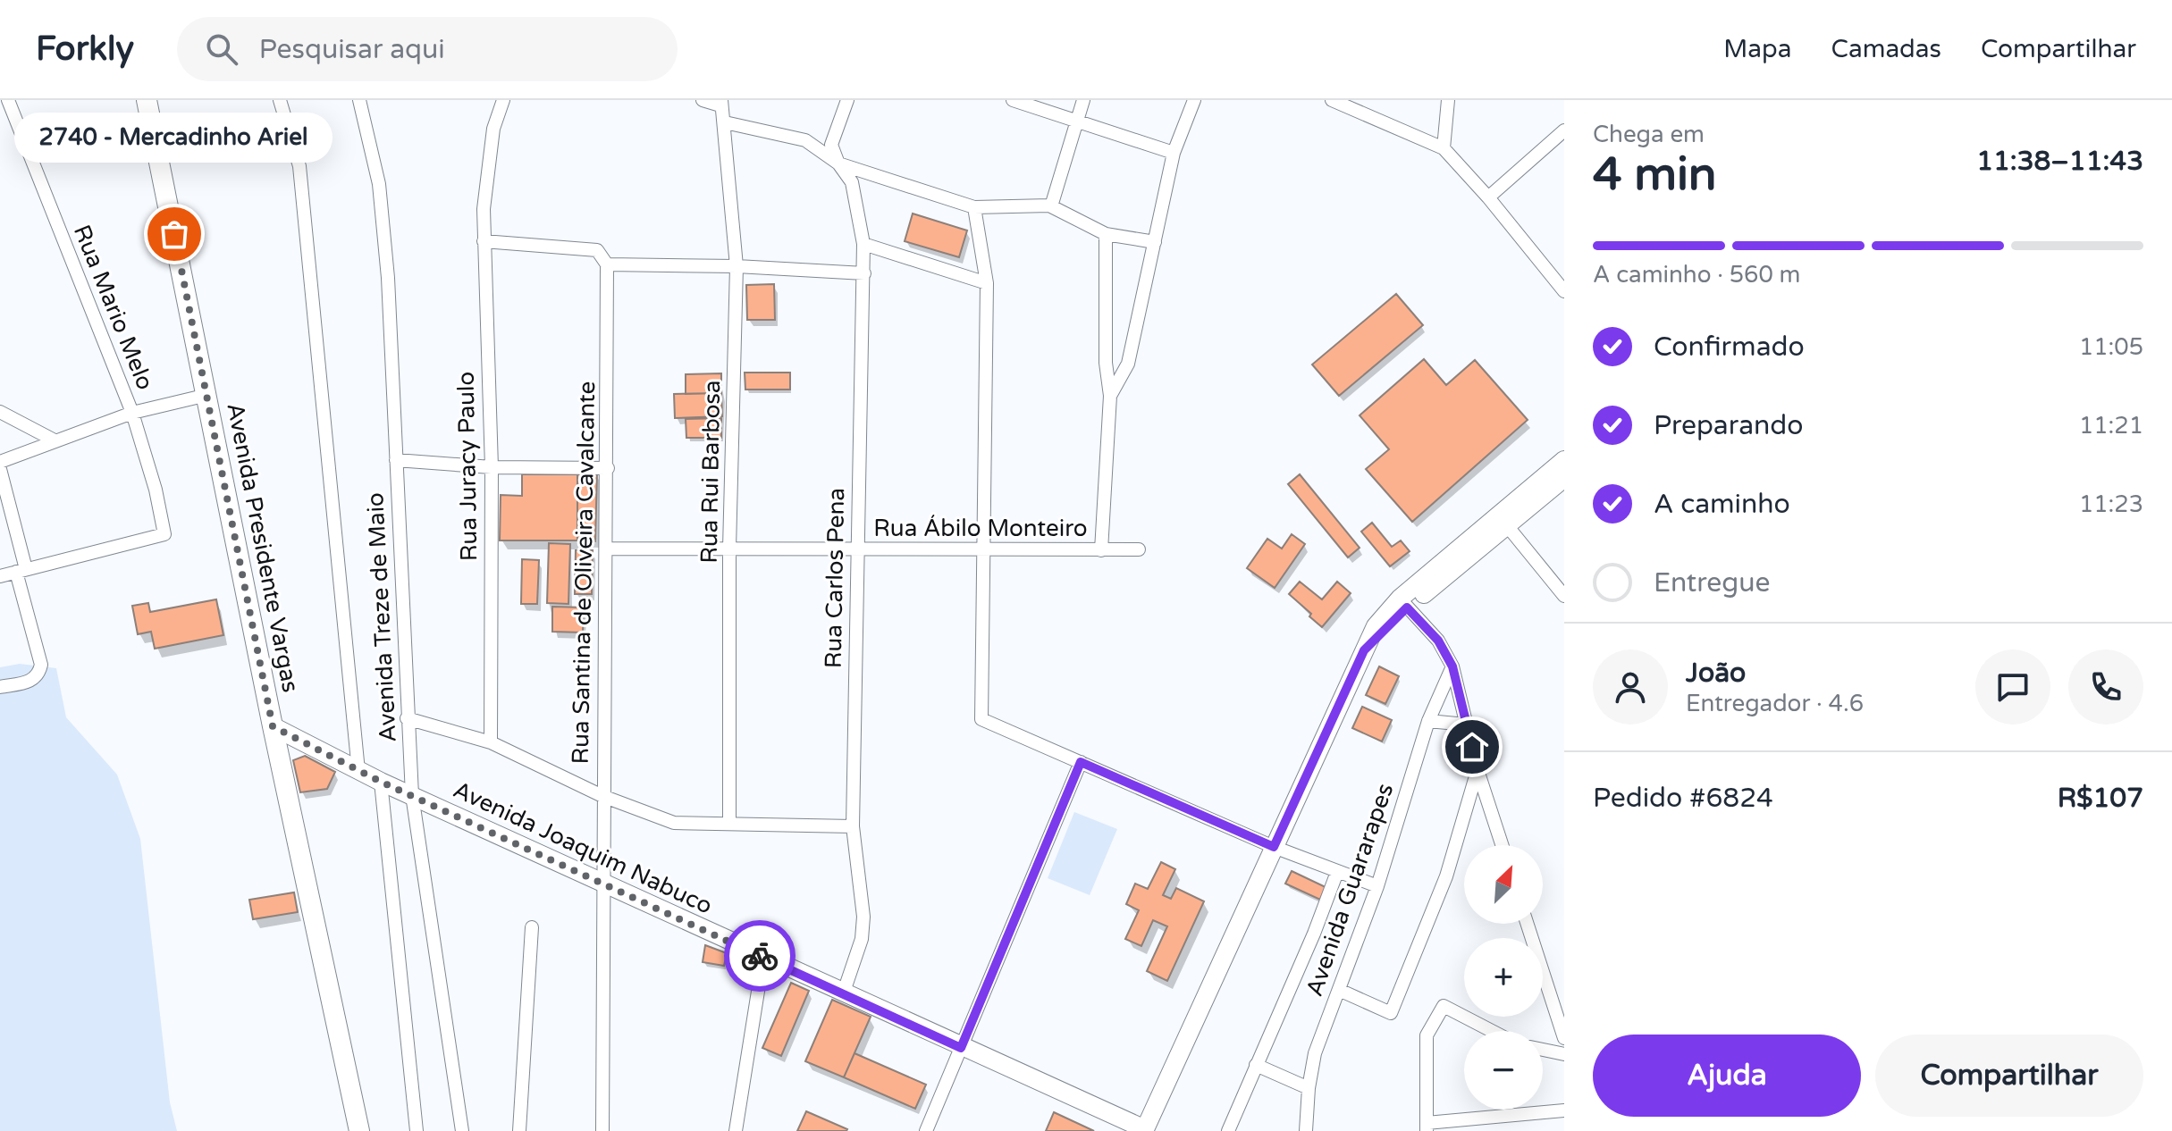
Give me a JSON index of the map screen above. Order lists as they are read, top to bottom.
{
  "streets": {
    "main road": ["Avenida Presidente Vargas", "Avenida Joaquim Nabuco"],
    "street": [
      "Rua Mario Melo",
      "Rua Juracy Paulo",
      "Rua Rui Barbosa",
      "Rua Ábilo Monteiro",
      "Rua Santina de Oliveira Cavalcante",
      "Rua Carlos Pena",
      "Avenida Treze de Maio",
      "Avenida Guararapes"
    ]
  },
  "crossings": [
    ["Rua Rui Barbosa", "Rua Ábilo Monteiro"],
    ["Rua Ábilo Monteiro", "Rua Santina de Oliveira Cavalcante"],
    ["Rua Ábilo Monteiro", "Rua Carlos Pena"],
    ["Avenida Presidente Vargas", "Avenida Joaquim Nabuco"],
    ["Rua Santina de Oliveira Cavalcante", "Avenida Joaquim Nabuco"],
    ["Rua Carlos Pena", "Avenida Joaquim Nabuco"],
    ["Avenida Treze de Maio", "Avenida Joaquim Nabuco"]
  ],
  "places": ["2740 - Mercadinho Ariel"],
  "north": "top right",
  "page": {
    "header": "Forkly",
    "search": "Pesquisar aqui",
    "nav": ["Mapa", "Camadas", "Compartilhar"],
    "heading": ["4 min", "Chega em", "11:38–11:43"],
    "panel": [
      "João",
      "Entregador · 4.6",
      "Pedido #6824",
      "R$107"
    ],
    "bubble": "2740 - Mercadinho Ariel",
    "bar": "A caminho · 560 m",
    "list": [
      ["Confirmado", "11:05"],
      ["Preparando", "11:21"],
      ["A caminho", "11:23"],
      "Entregue"
    ],
    "map_buttons": ["+", "−"],
    "buttons": ["Ajuda", "Compartilhar"]
  }
}
